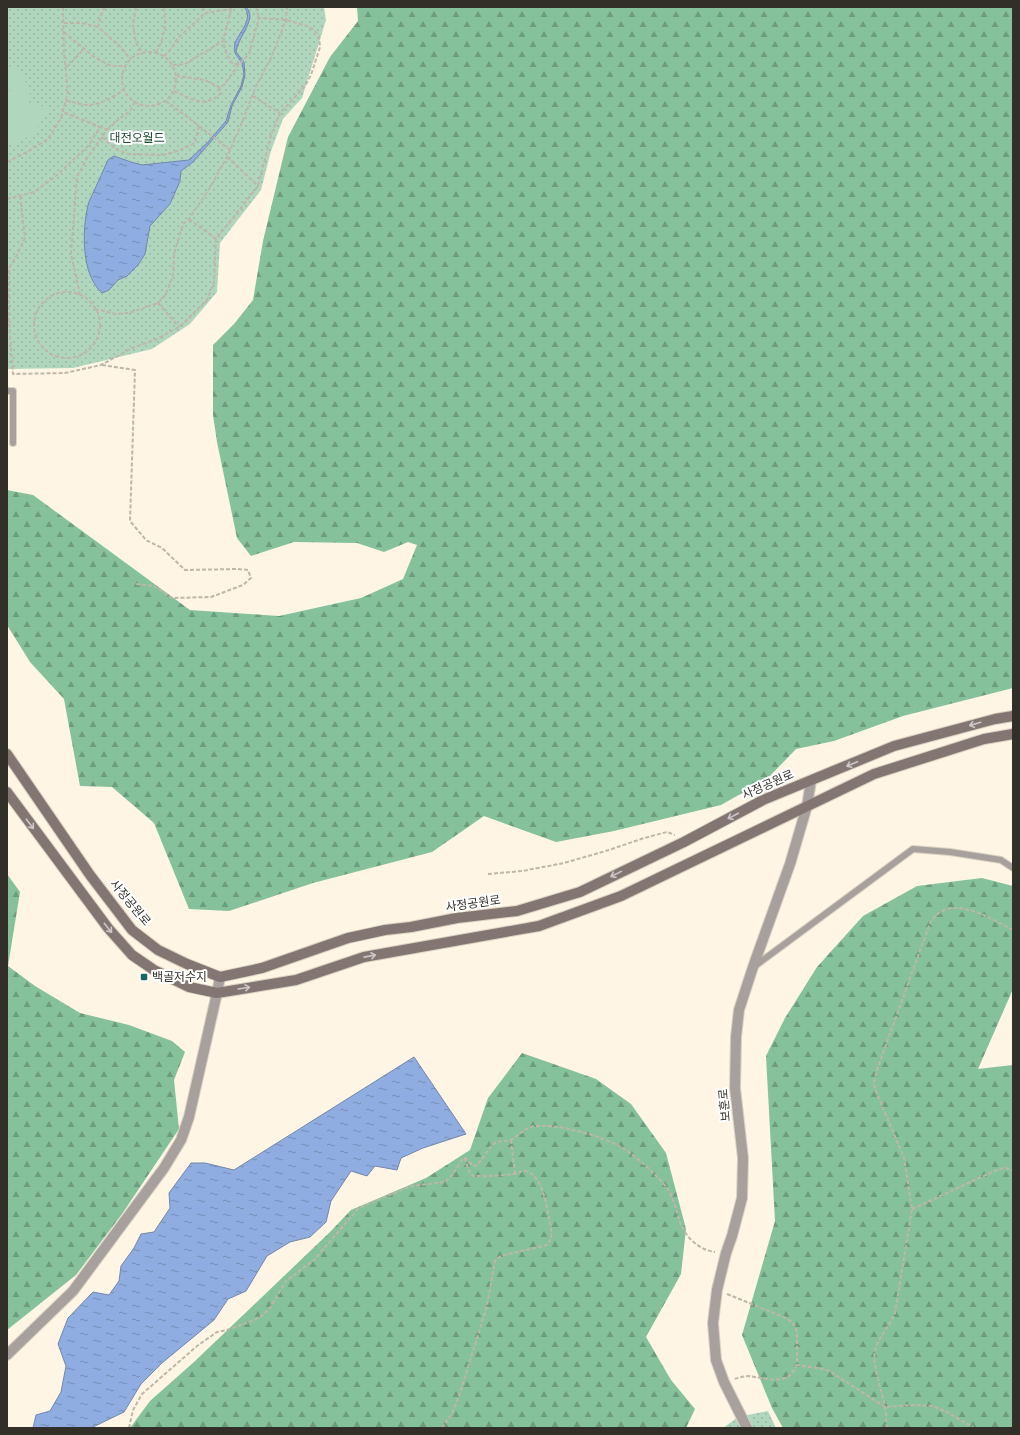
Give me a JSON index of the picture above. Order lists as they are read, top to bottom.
{
  "streets": {
    "main road": ["사정공원로"],
    "street": ["보훈로"]
  },
  "crossings": [
    ["사정공원로", "보훈로"]
  ],
  "parks": ["대전오월드"],
  "places": {
    "transit": ["백골저수지"]
  }
}
